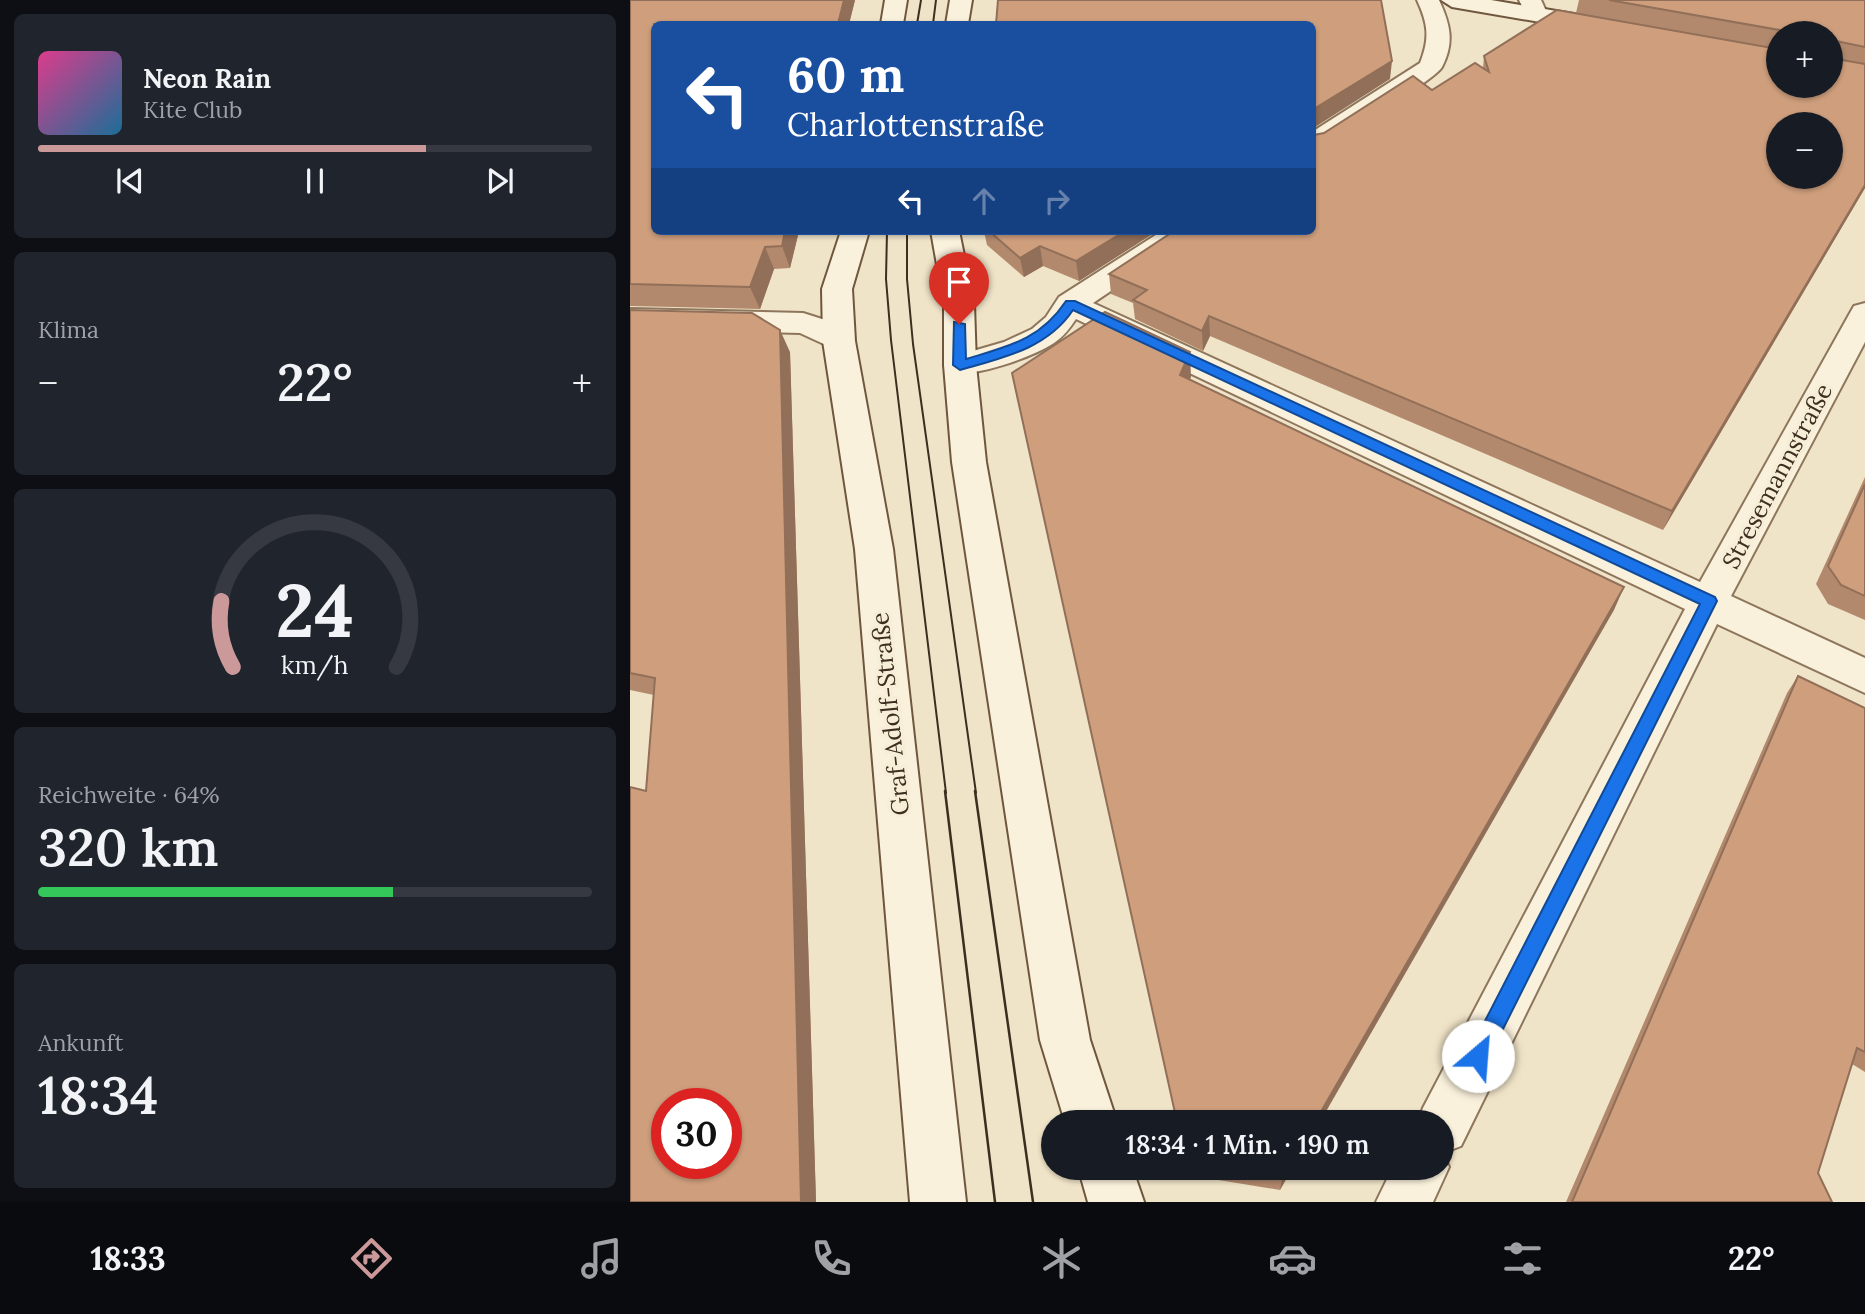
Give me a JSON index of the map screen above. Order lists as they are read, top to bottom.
{
  "streets": {
    "street": ["Stresemannstraße", "Graf-Adolf-Straße"]
  },
  "page": {
    "map_buttons": ["+", "−"],
    "turn": ["60 m", "Charlottenstraße"],
    "song": ["Neon Rain", "Kite Club"],
    "tile": [
      "Klima",
      ["Reichweite · 64%", "320 km"],
      ["Ankunft", "18:34"]
    ],
    "heat": ["−", "22°", "+"],
    "limit": "30",
    "trip": "18:34 · 1 Min. · 190 m",
    "tabs": ["18:33", "22°"],
    "gauge": ["24", "km/h"]
  }
}
